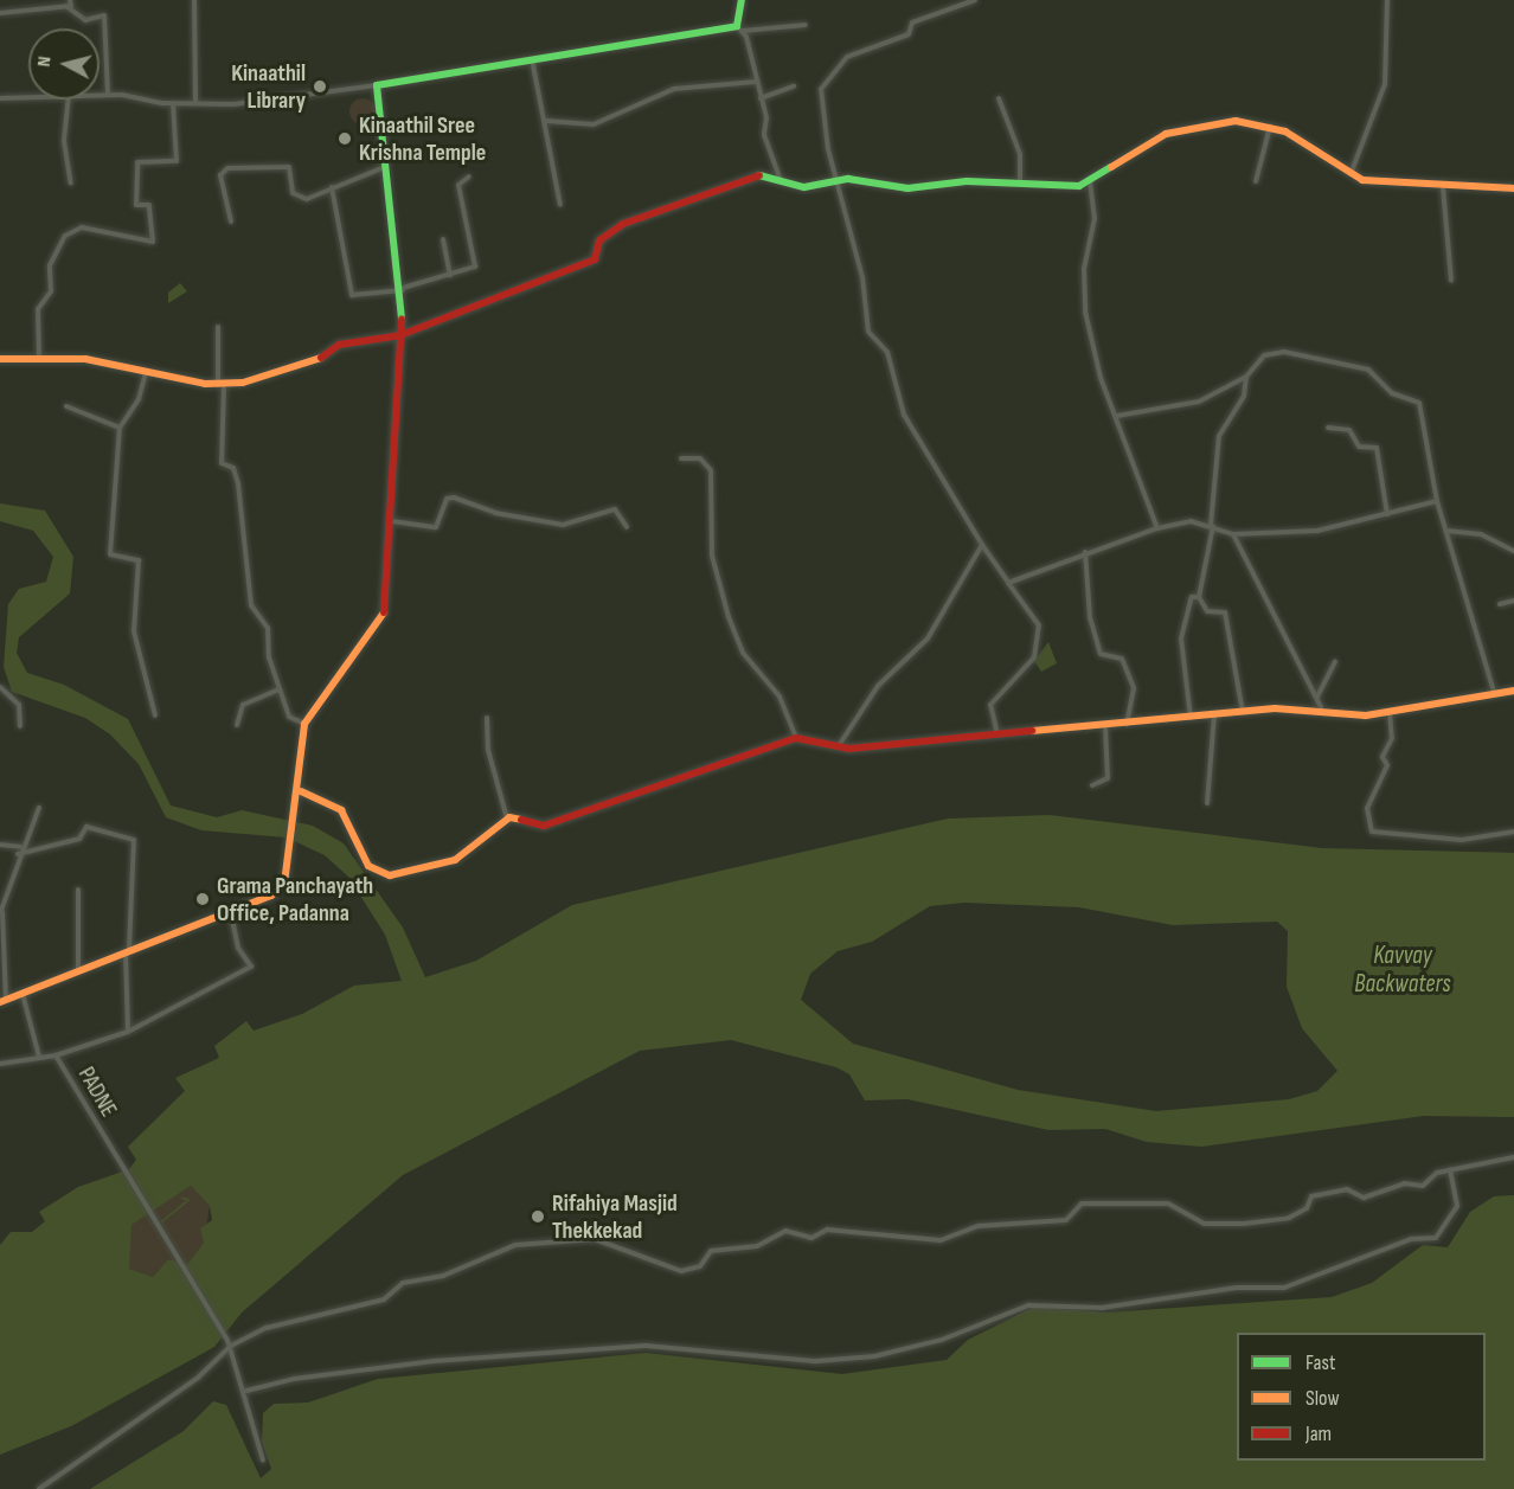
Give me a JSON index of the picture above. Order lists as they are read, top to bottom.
{
  "streets": {
    "street": ["PADNE"]
  },
  "water": ["Kavvay Backwaters"],
  "places": [
    "Kinaathil Library",
    "Kinaathil Sree Krishna Temple",
    "Grama Panchayath Office, Padanna",
    "Rifahiya Masjid Thekkekad"
  ],
  "legend": ["Fast", "Slow", "Jam"],
  "north": "left"
}
